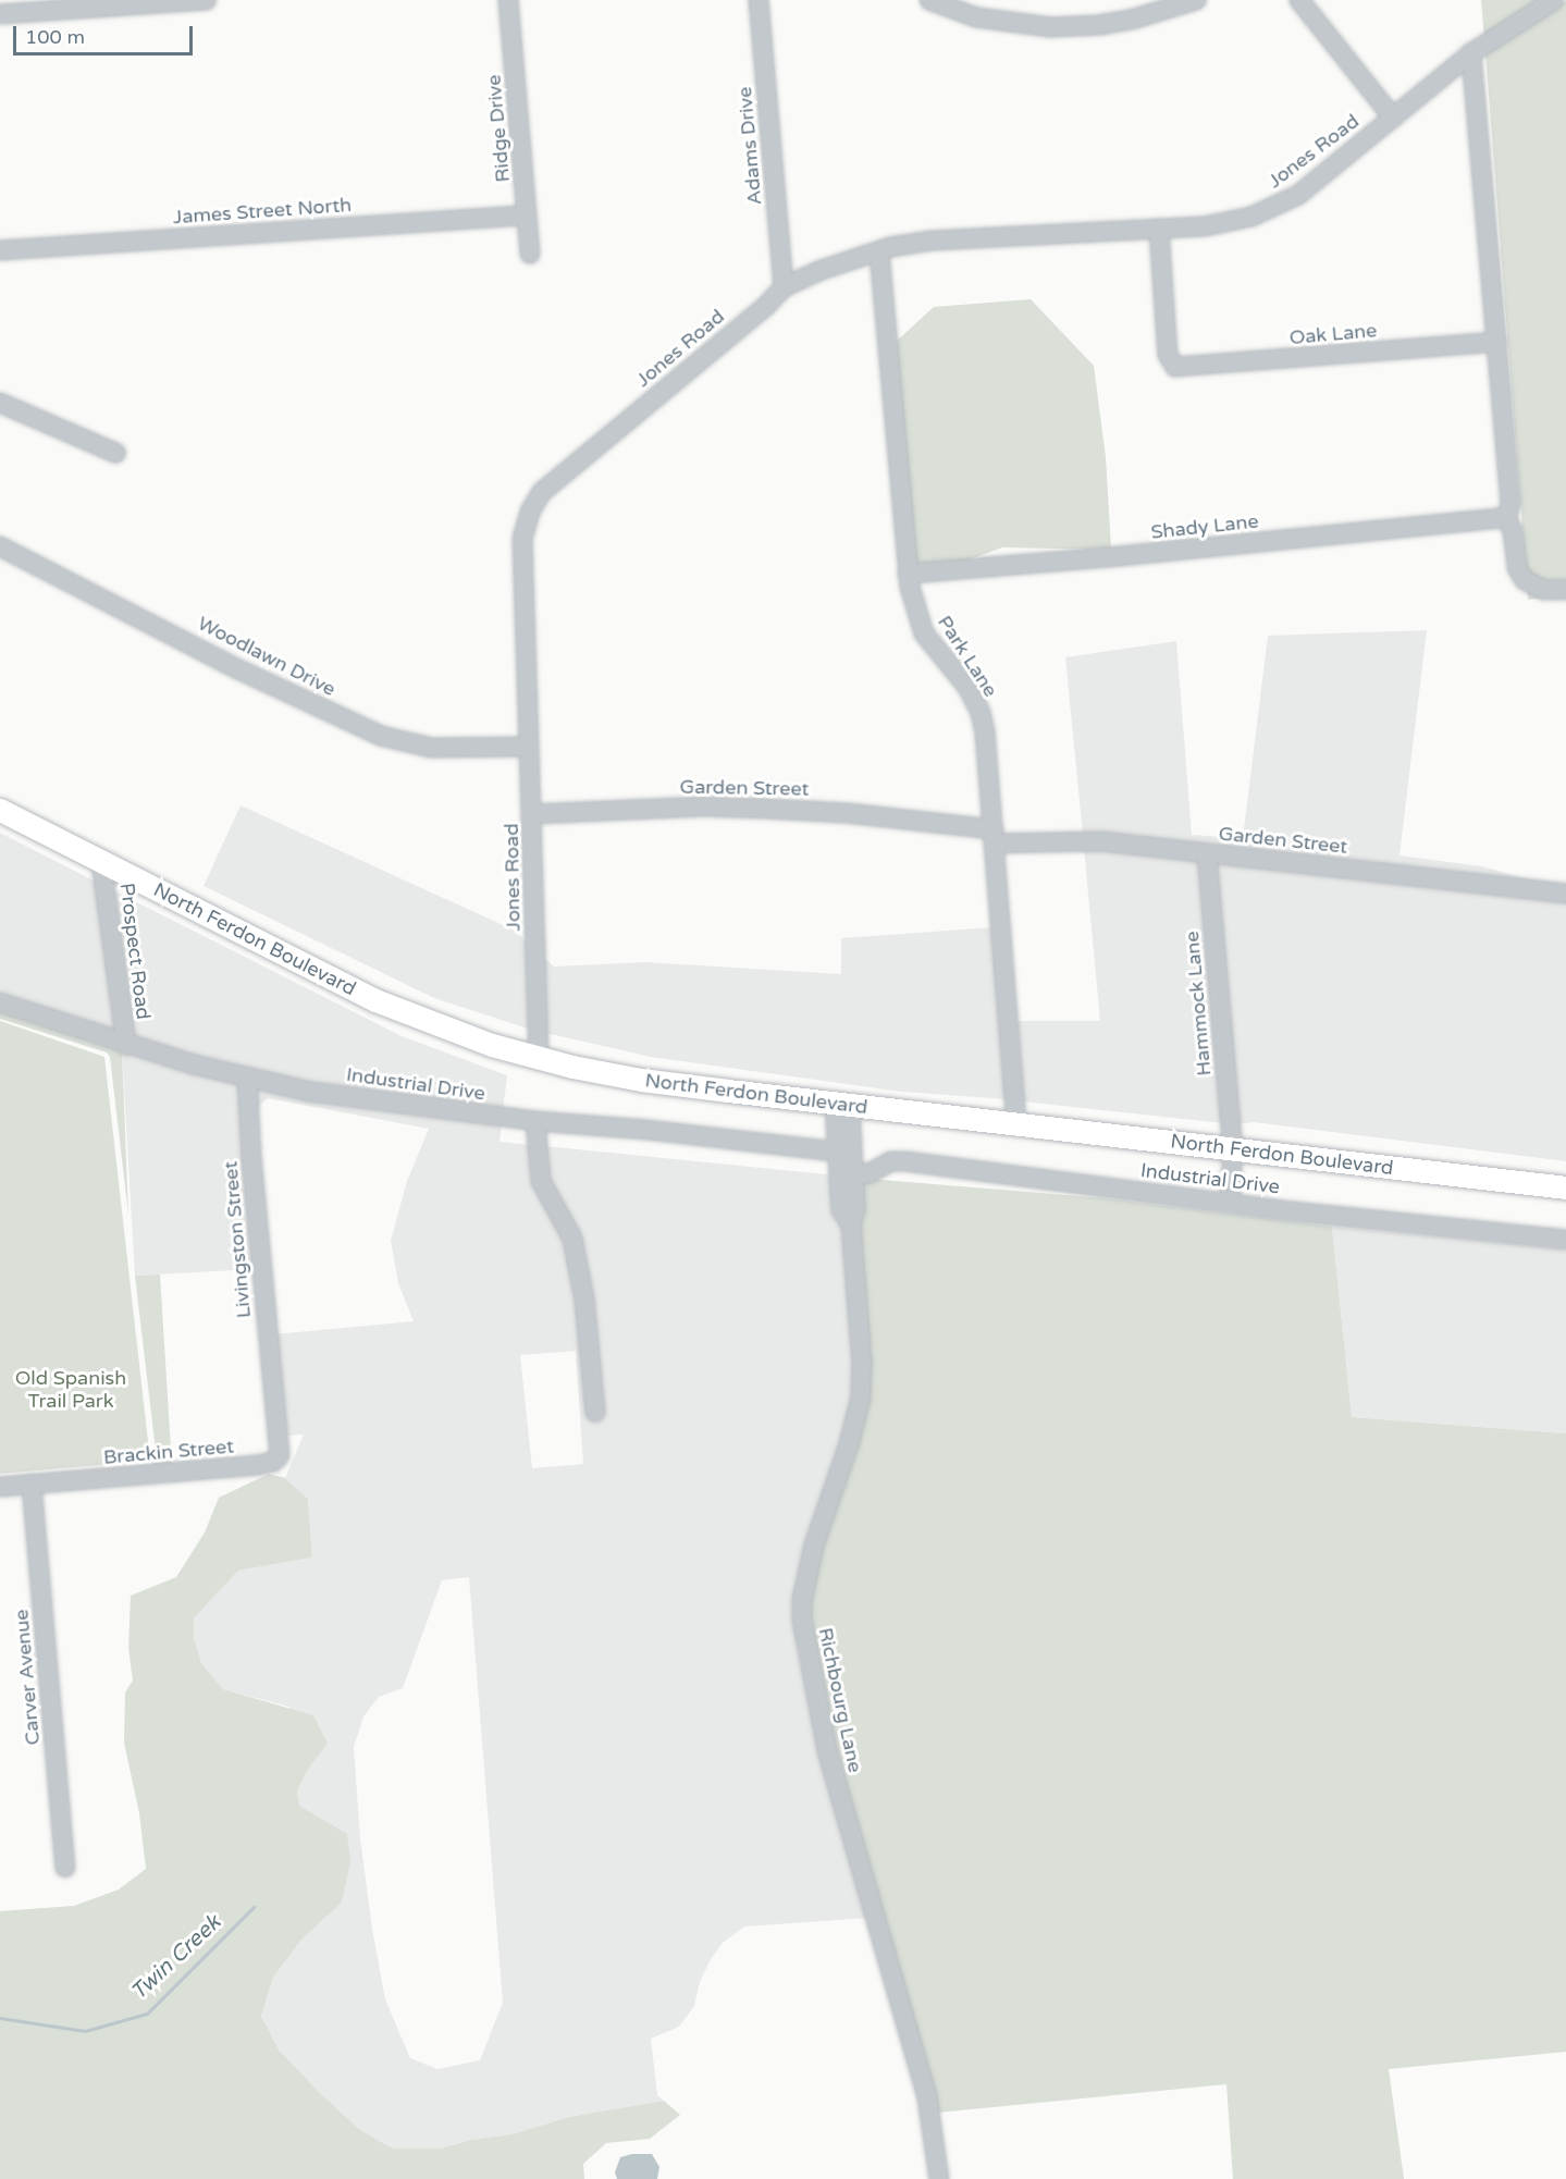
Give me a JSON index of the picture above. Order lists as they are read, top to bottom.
{
  "streets": {
    "main road": ["North Ferdon Boulevard"],
    "street": [
      "Ridge Drive",
      "Adams Drive",
      "Jones Road",
      "James Street North",
      "Oak Lane",
      "Shady Lane",
      "Woodlawn Drive",
      "Park Lane",
      "Garden Street",
      "Prospect Road",
      "Hammock Lane",
      "Industrial Drive",
      "Livingston Street",
      "Brackin Street",
      "Carver Avenue",
      "Richbourg Lane"
    ]
  },
  "crossings": [
    ["Ridge Drive", "James Street North"],
    ["Adams Drive", "Jones Road"],
    ["Jones Road", "Oak Lane"],
    ["Jones Road", "Woodlawn Drive"],
    ["Jones Road", "Park Lane"],
    ["Jones Road", "Garden Street"],
    ["Jones Road", "North Ferdon Boulevard"],
    ["Shady Lane", "Park Lane"],
    ["Park Lane", "Garden Street"],
    ["Park Lane", "North Ferdon Boulevard"],
    ["Garden Street", "Hammock Lane"],
    ["North Ferdon Boulevard", "Prospect Road"],
    ["North Ferdon Boulevard", "Hammock Lane"],
    ["North Ferdon Boulevard", "Richbourg Lane"],
    ["Prospect Road", "Industrial Drive"],
    ["Hammock Lane", "Industrial Drive"],
    ["Industrial Drive", "Livingston Street"],
    ["Industrial Drive", "Richbourg Lane"],
    ["Livingston Street", "Brackin Street"],
    ["Brackin Street", "Carver Avenue"]
  ],
  "water": ["Twin Creek"],
  "parks": ["Old Spanish Trail Park"],
  "scale_bar": "100 m"
}
